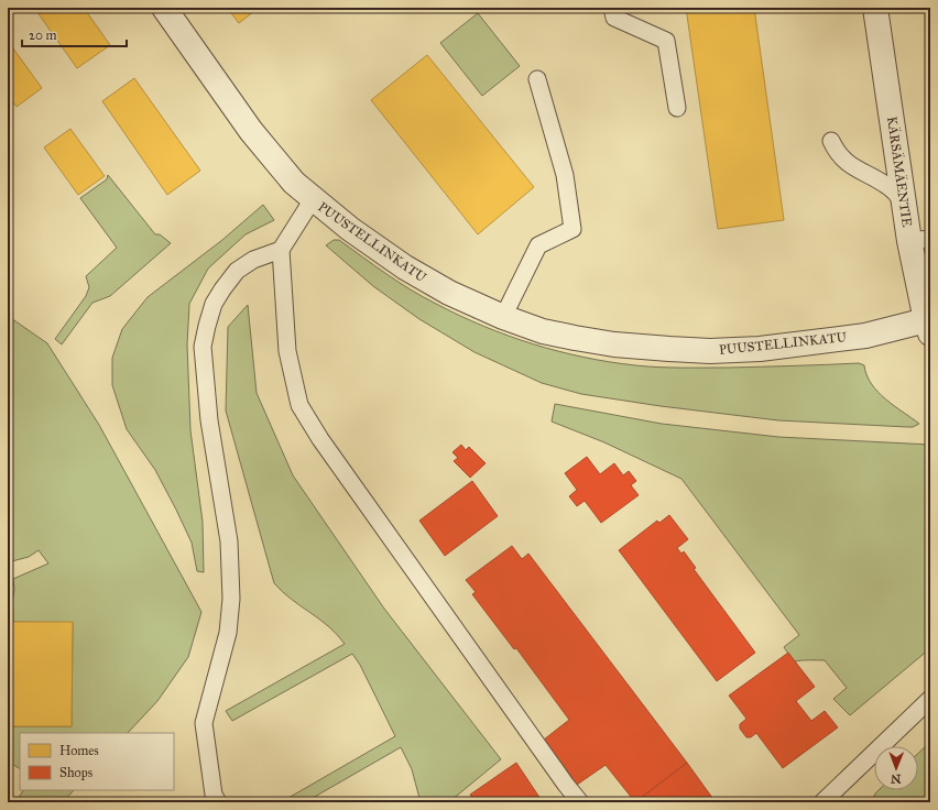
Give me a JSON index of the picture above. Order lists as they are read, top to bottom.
{
  "streets": {
    "street": ["KÄRSÄMÄENTIE", "PUUSTELLINKATU"]
  },
  "crossings": [
    ["KÄRSÄMÄENTIE", "PUUSTELLINKATU"]
  ],
  "legend": ["Homes", "Shops"],
  "scale_bar": "20 m",
  "north": "bottom"
}
